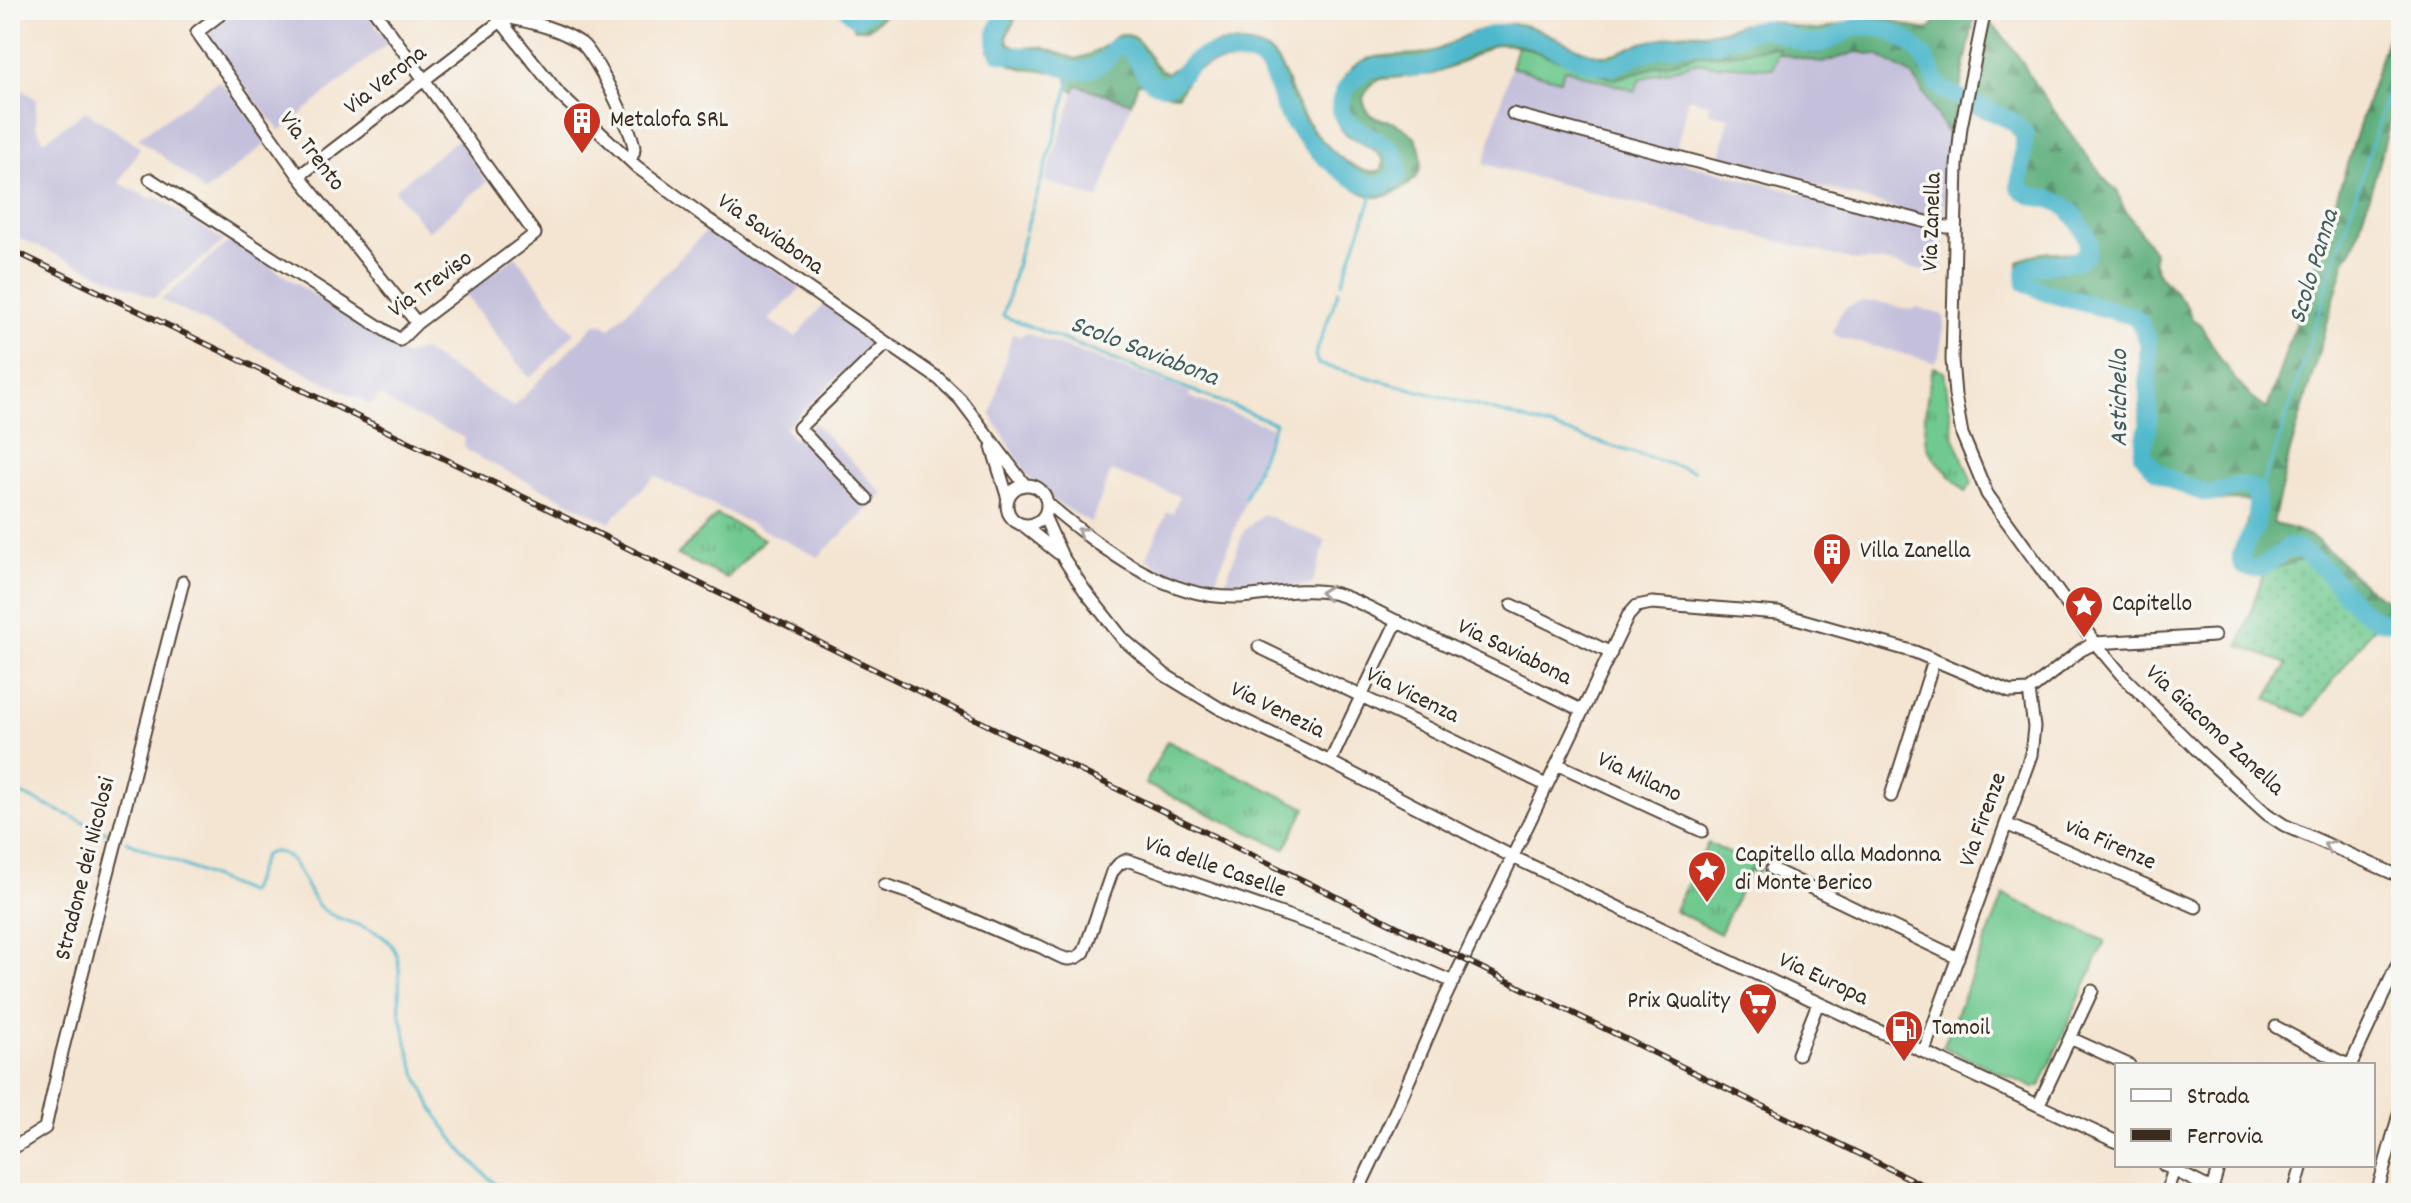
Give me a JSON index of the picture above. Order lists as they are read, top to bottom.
{
  "streets": {
    "street": [
      "Via Verona",
      "Via Trento",
      "Via Zanella",
      "Via Saviabona",
      "Via Treviso",
      "Via Vicenza",
      "Via Venezia",
      "Via Giacomo Zanella",
      "Via Milano",
      "Via Firenze",
      "via Firenze",
      "Via delle Caselle",
      "Stradone dei Nicolosi",
      "Via Europa"
    ]
  },
  "crossings": [
    ["Via Verona", "Via Trento"],
    ["Via Verona", "Via Saviabona"],
    ["Via Verona", "Via Treviso"],
    ["Via Trento", "Via Treviso"],
    ["Via Zanella", "Via Giacomo Zanella"],
    ["Via Saviabona", "Via Venezia"],
    ["Via Saviabona", "Via Firenze"],
    ["Via Venezia", "Via Europa"],
    ["Via Firenze", "via Firenze"],
    ["Via Firenze", "Via Europa"]
  ],
  "one_way": ["Via Giacomo Zanella"],
  "water": ["Scolo Panna", "Scolo Saviabona", "Astichello"],
  "places": {
    "building": ["Metalofa SRL", "Villa Zanella"],
    "place": ["Capitello", "Capitello alla Madonna di Monte Berico"],
    "supermarket": ["Prix Quality"],
    "fuel station": ["Tamoil"]
  },
  "legend": ["Strada", "Ferrovia"]
}
